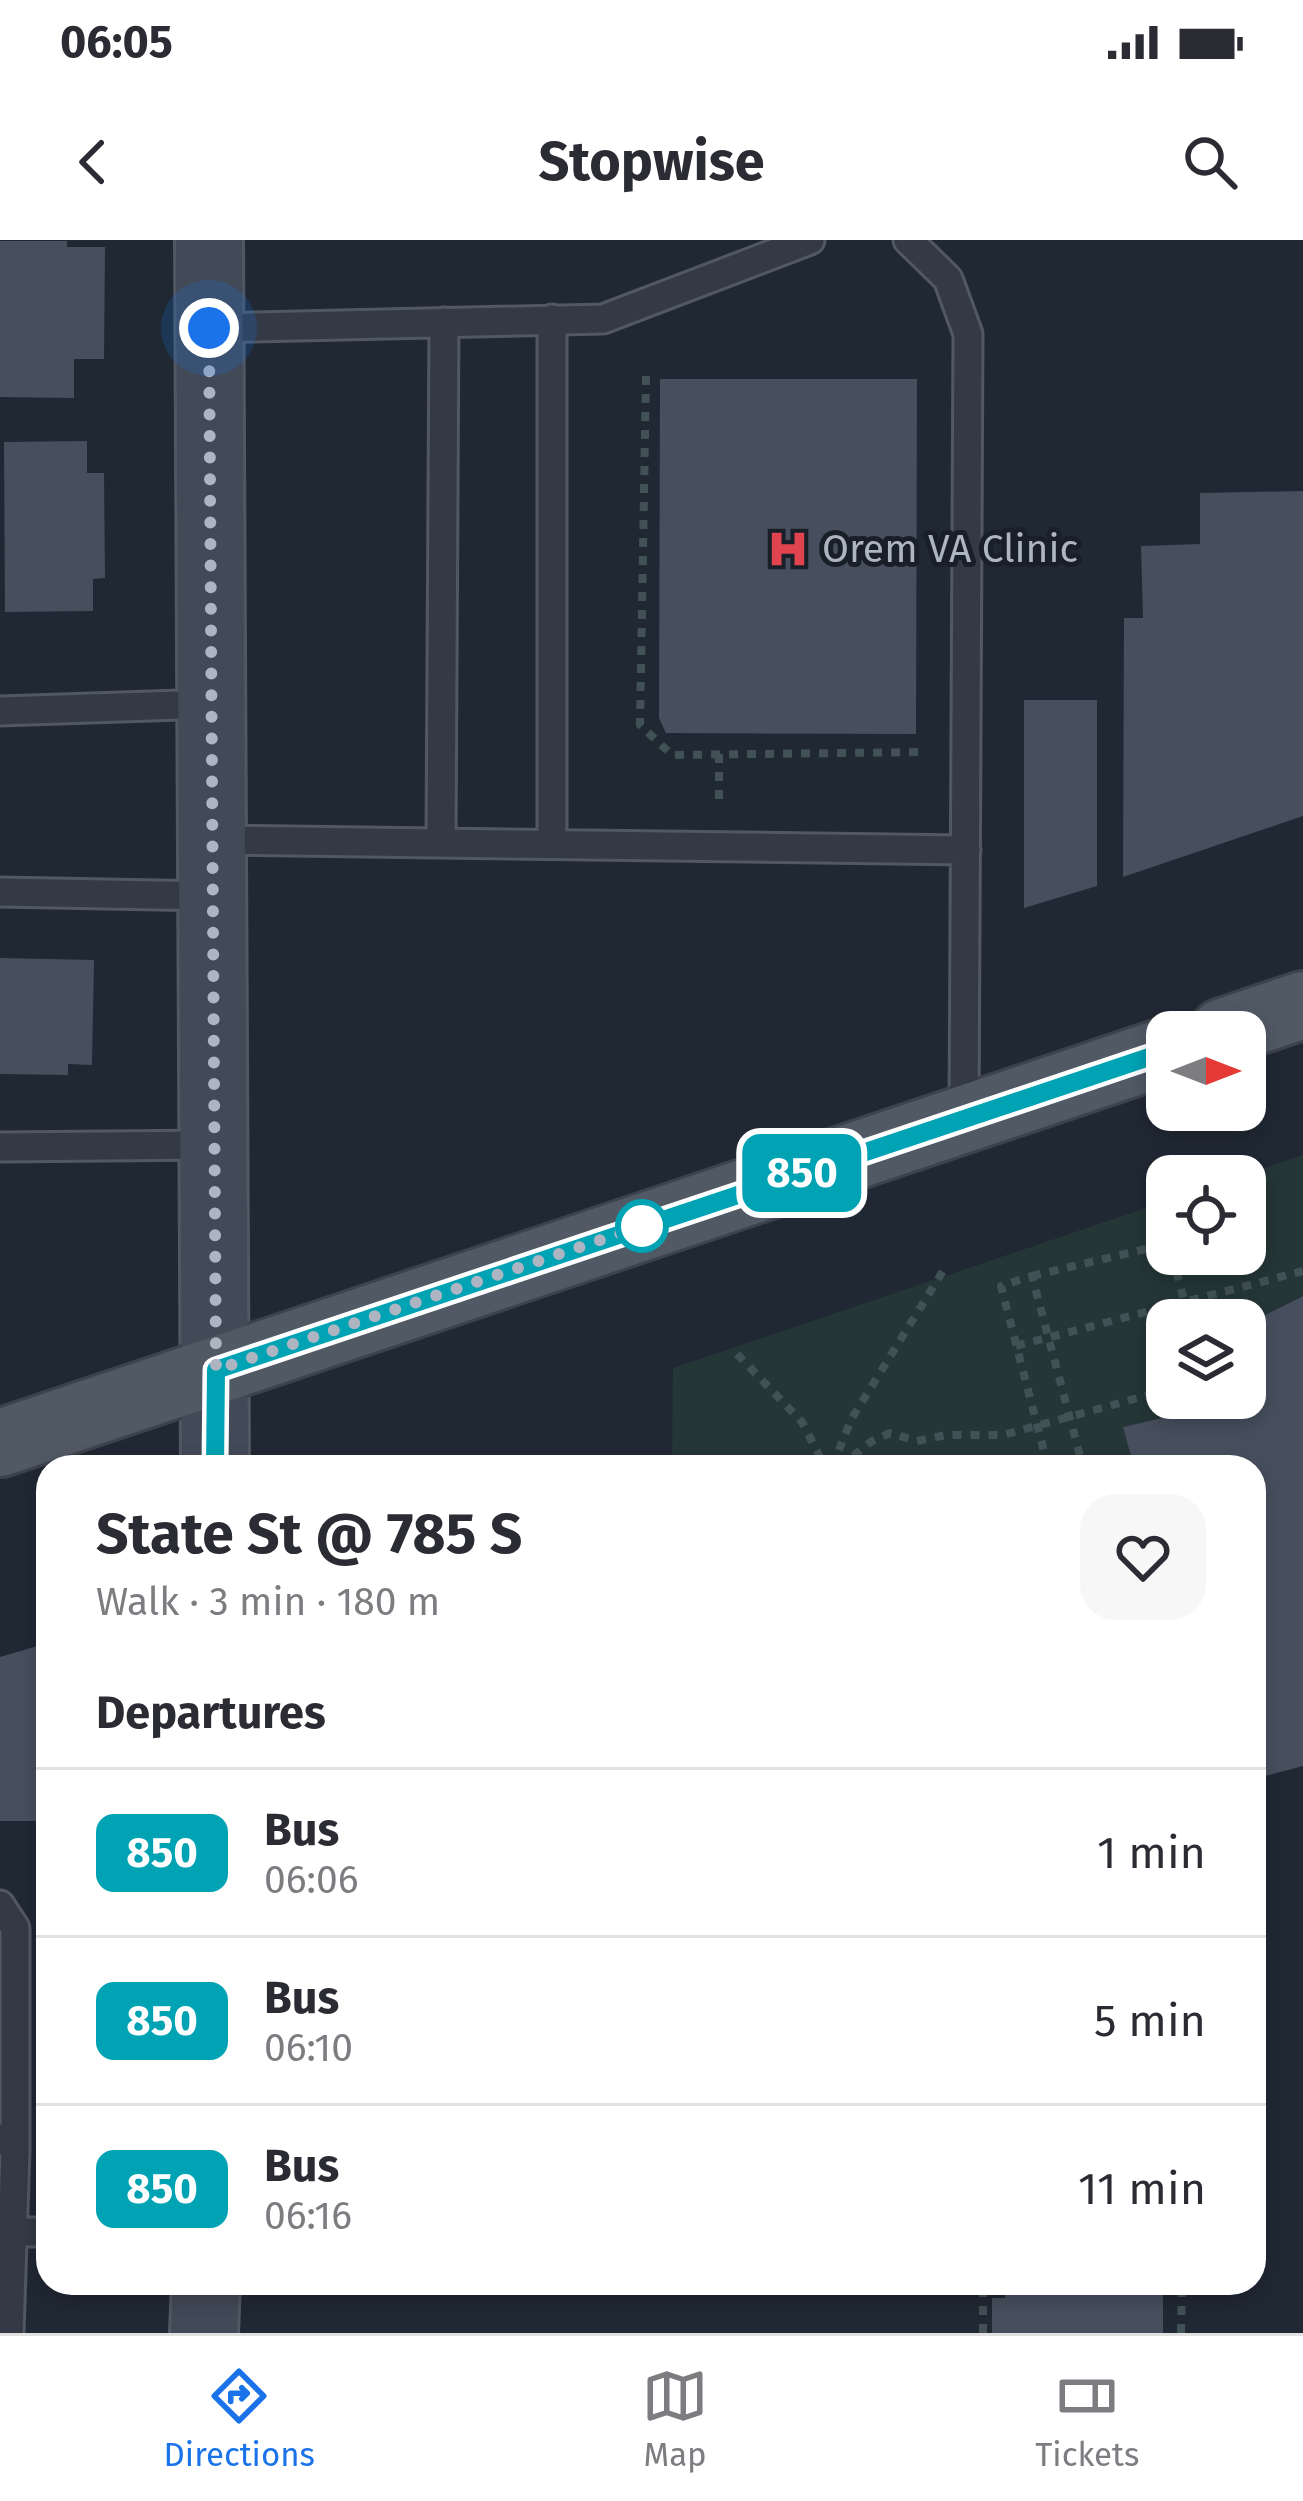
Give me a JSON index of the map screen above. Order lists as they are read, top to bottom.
{
  "places": {
    "hospital": ["Orem VA Clinic"]
  },
  "lines": ["bus line 850"],
  "north": "right",
  "page": {
    "status": "06:05",
    "header": "Stopwise",
    "on_map": "850",
    "heading": [
      ["State St @ 785 S", "Walk · 3 min · 180 m"],
      "Departures"
    ],
    "list": [
      {
        "mark": "850",
        "name": "Bus",
        "note": "06:06",
        "value": "1 min"
      },
      {
        "mark": "850",
        "name": "Bus",
        "note": "06:10",
        "value": "5 min"
      },
      {
        "mark": "850",
        "name": "Bus",
        "note": "06:16",
        "value": "11 min"
      }
    ],
    "tabs": ["Directions", "Map", "Tickets"]
  }
}
